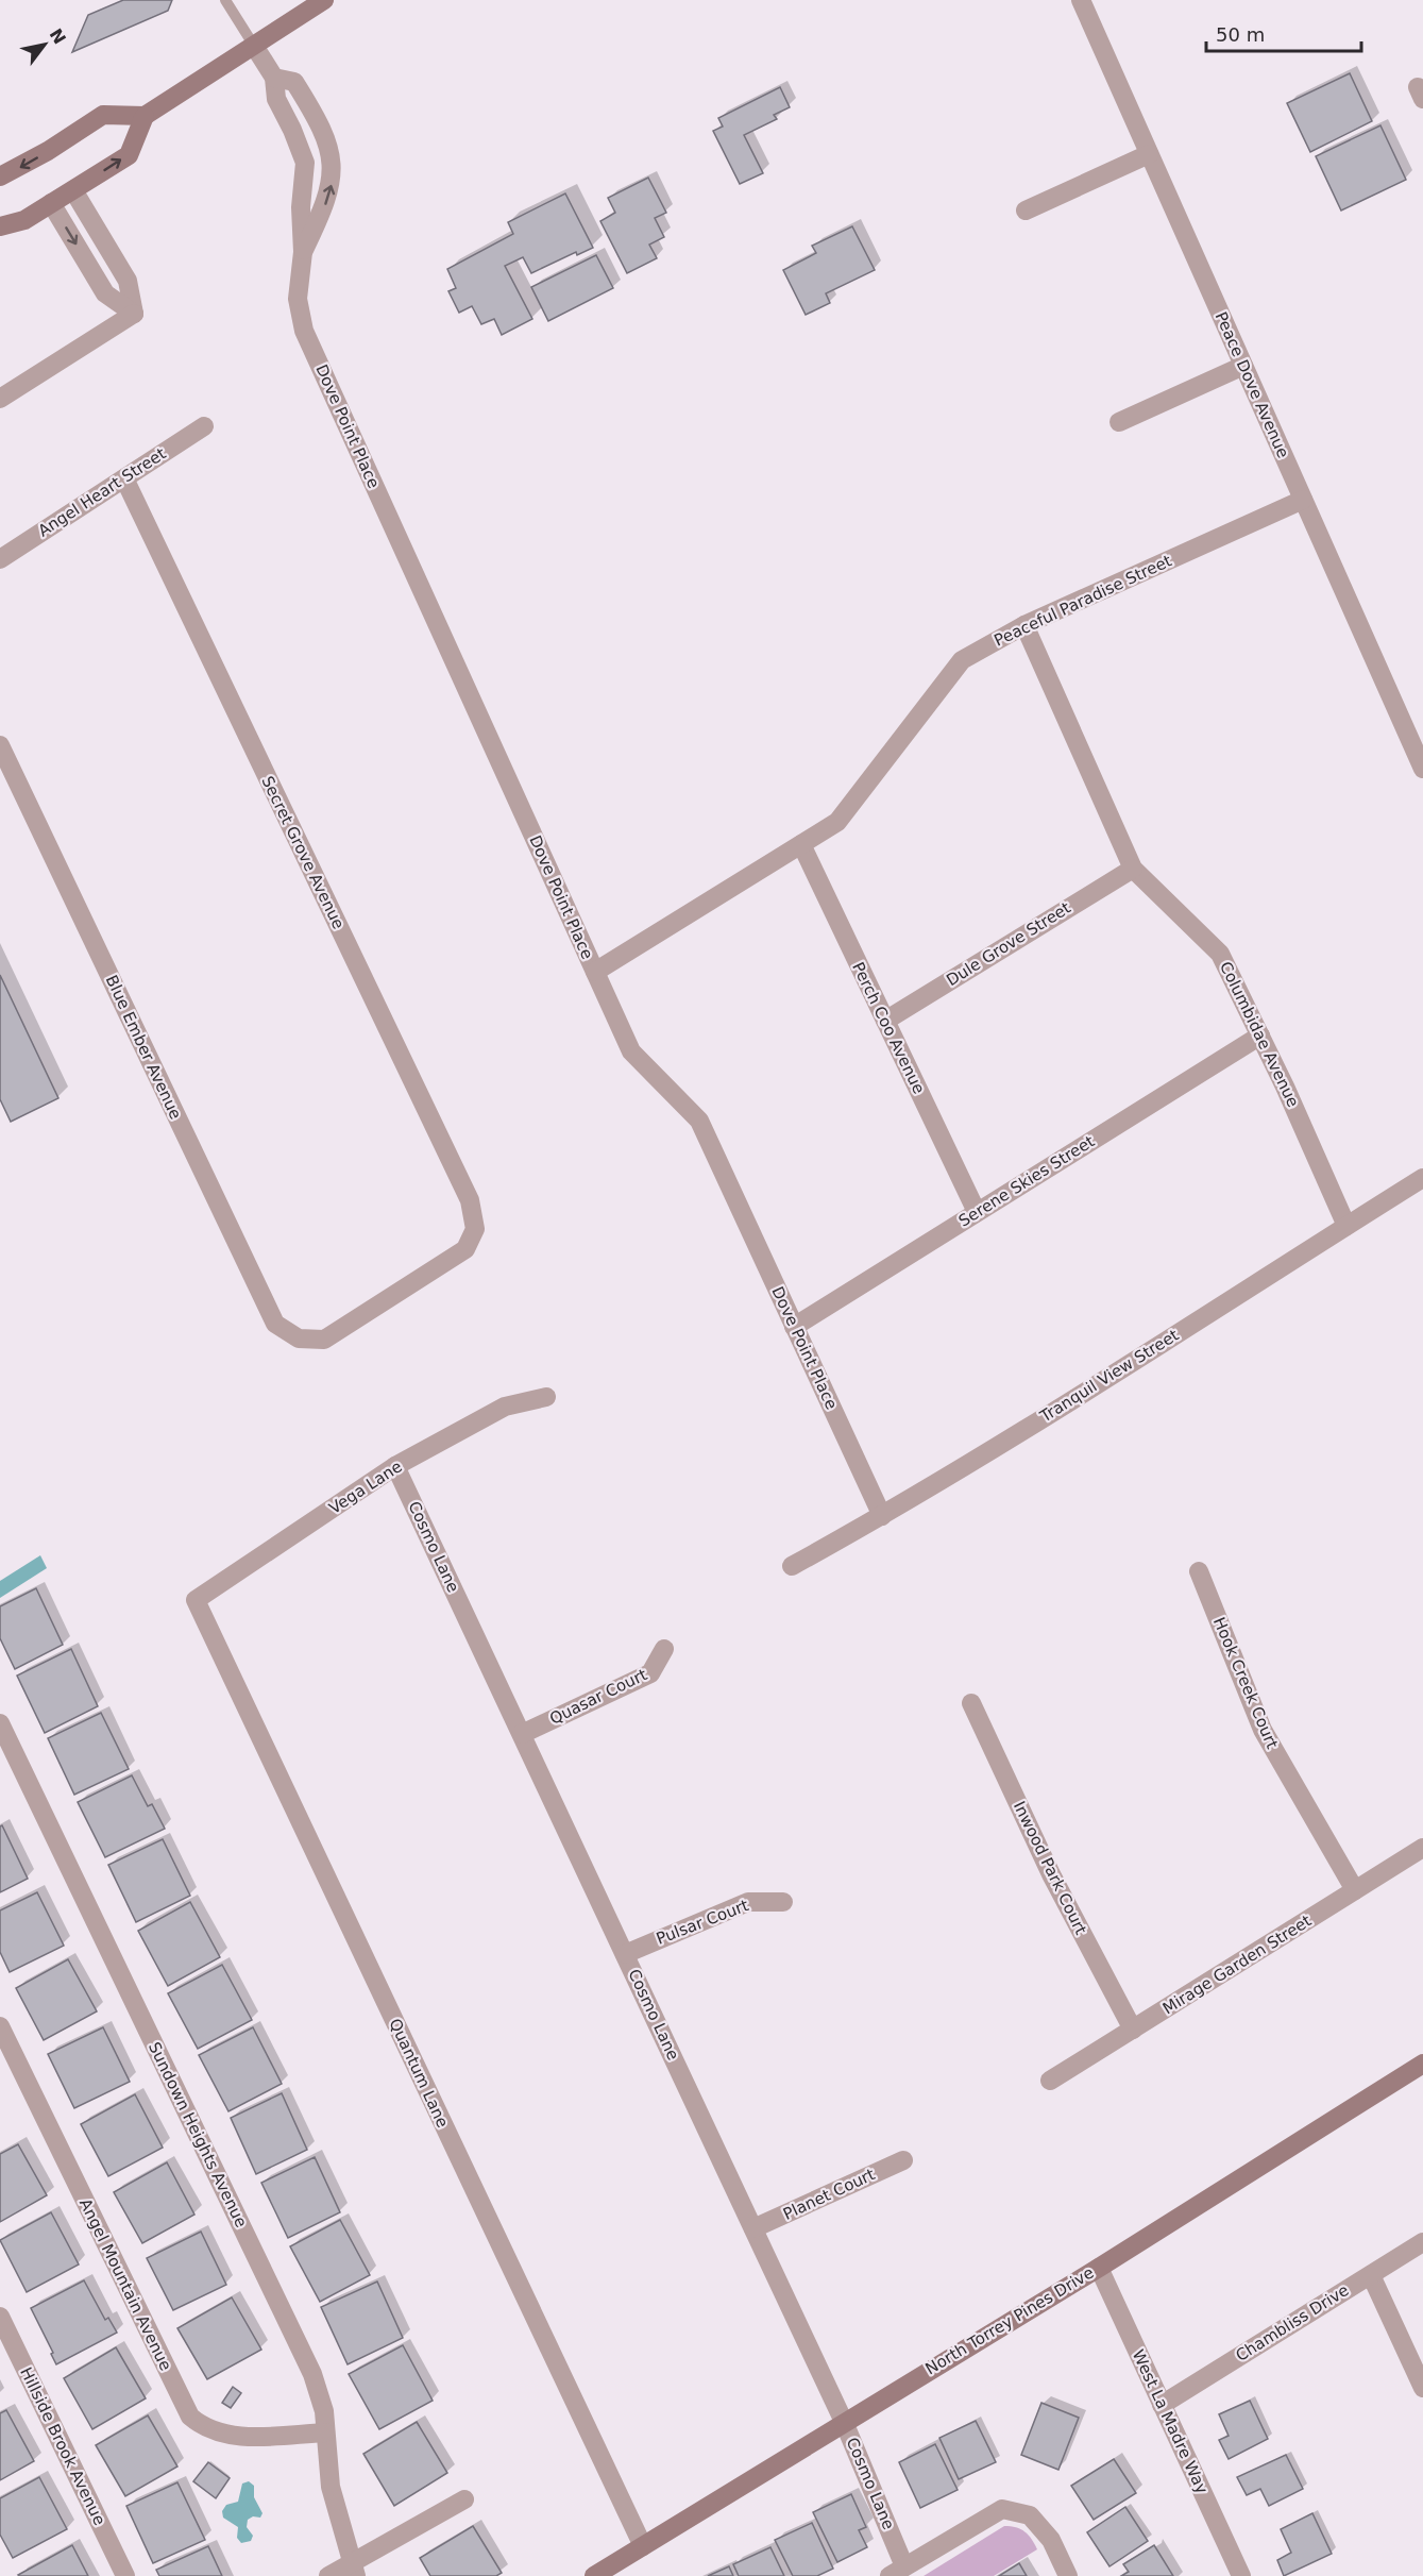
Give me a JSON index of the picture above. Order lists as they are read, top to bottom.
{
  "streets": {
    "street": [
      "Peace Dove Avenue",
      "Dove Point Place",
      "Angel Heart Street",
      "Peaceful Paradise Street",
      "Secret Grove Avenue",
      "Dule Grove Street",
      "Perch Coo Avenue",
      "Columbidae Avenue",
      "Blue Ember Avenue",
      "Serene Skies Street",
      "Tranquil View Street",
      "Vega Lane",
      "Cosmo Lane",
      "Hook Creek Court",
      "Quasar Court",
      "Inwood Park Court",
      "Pulsar Court",
      "Mirage Garden Street",
      "Quantum Lane",
      "Sundown Heights Avenue",
      "Planet Court",
      "Angel Mountain Avenue",
      "North Torrey Pines Drive",
      "Chambliss Drive",
      "West La Madre Way",
      "Hillside Brook Avenue"
    ]
  },
  "crossings": [
    ["Peace Dove Avenue", "Peaceful Paradise Street"],
    ["Dove Point Place", "Peaceful Paradise Street"],
    ["Dove Point Place", "Serene Skies Street"],
    ["Dove Point Place", "Tranquil View Street"],
    ["Angel Heart Street", "Secret Grove Avenue"],
    ["Peaceful Paradise Street", "Perch Coo Avenue"],
    ["Peaceful Paradise Street", "Columbidae Avenue"],
    ["Secret Grove Avenue", "Blue Ember Avenue"],
    ["Dule Grove Street", "Perch Coo Avenue"],
    ["Dule Grove Street", "Columbidae Avenue"],
    ["Perch Coo Avenue", "Serene Skies Street"],
    ["Columbidae Avenue", "Serene Skies Street"],
    ["Columbidae Avenue", "Tranquil View Street"],
    ["Vega Lane", "Cosmo Lane"],
    ["Vega Lane", "Quantum Lane"],
    ["Cosmo Lane", "Quasar Court"],
    ["Cosmo Lane", "Pulsar Court"],
    ["Cosmo Lane", "Planet Court"],
    ["Cosmo Lane", "North Torrey Pines Drive"],
    ["Hook Creek Court", "Mirage Garden Street"],
    ["Inwood Park Court", "Mirage Garden Street"],
    ["Quantum Lane", "North Torrey Pines Drive"],
    ["Sundown Heights Avenue", "Angel Mountain Avenue"],
    ["North Torrey Pines Drive", "West La Madre Way"],
    ["Chambliss Drive", "West La Madre Way"]
  ],
  "scale_bar": "50 m",
  "north": "top right"
}
